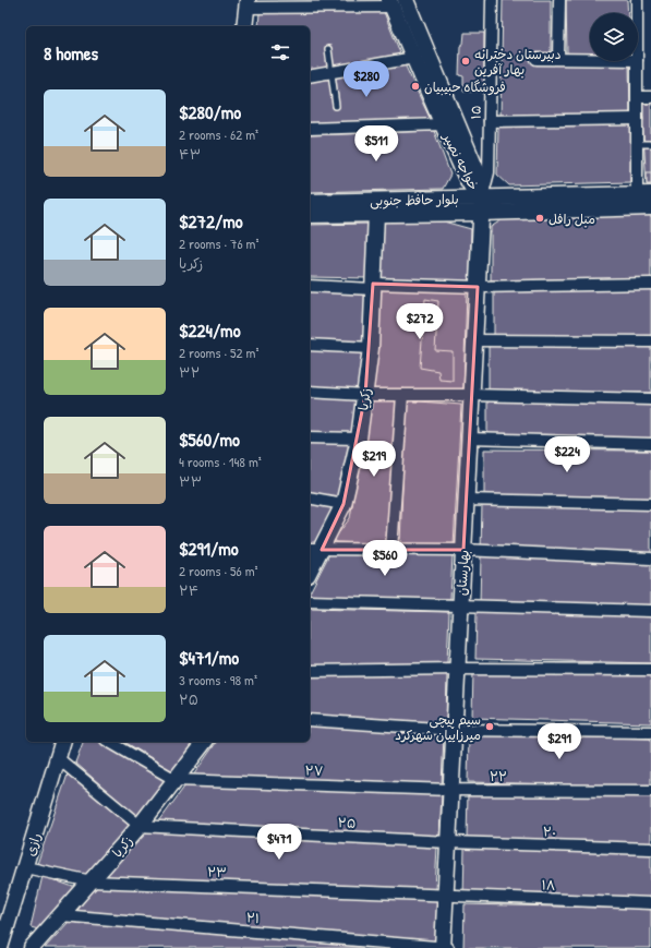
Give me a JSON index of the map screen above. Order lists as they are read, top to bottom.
{
  "streets": {
    "main road": [
      "خواجه نصیر",
      "بلوار حافظ جنوبی",
      "زکریا",
      "بهارستان",
      "رازی"
    ],
    "street": [
      "۱۵",
      "۲۷",
      "۲۲",
      "۲۵",
      "۲۰",
      "۲۳",
      "۱۸",
      "۲۱"
    ]
  },
  "crossings": [
    ["۱۵", "خواجه نصیر"],
    ["۱۵", "بلوار حافظ جنوبی"],
    ["۱۵", "بهارستان"],
    ["خواجه نصیر", "بلوار حافظ جنوبی"],
    ["خواجه نصیر", "بهارستان"],
    ["بلوار حافظ جنوبی", "زکریا"],
    ["بلوار حافظ جنوبی", "بهارستان"],
    ["زکریا", "۲۷"],
    ["زکریا", "۲۵"],
    ["زکریا", "۲۳"],
    ["زکریا", "۲۱"],
    ["بهارستان", "۲۷"],
    ["بهارستان", "۲۲"],
    ["بهارستان", "۲۵"],
    ["بهارستان", "۲۰"],
    ["بهارستان", "۲۳"],
    ["بهارستان", "۱۸"],
    ["بهارستان", "۲۱"],
    ["۲۷", "۲۲"],
    ["۲۵", "۲۰"],
    ["رازی", "۲۳"],
    ["۲۳", "۱۸"]
  ],
  "places": [
    "دبیرستان دخترانه بهار آفرین",
    "فروشگاه حبیبیان",
    "مبل رافل",
    "سیم پیچی میرزاییان شهرکرد"
  ],
  "page": {
    "heading": "8 homes",
    "price": [
      "$280",
      "$511",
      "$272",
      "$224",
      "$219",
      "$560",
      "$291",
      "$471"
    ],
    "list": [
      {
        "name": "$280/mo",
        "note": "2 rooms · 62 m² · ۴۳"
      },
      {
        "name": "$272/mo",
        "note": "2 rooms · 76 m² · زکریا"
      },
      {
        "name": "$224/mo",
        "note": "2 rooms · 52 m² · ۳۲"
      },
      {
        "name": "$560/mo",
        "note": "4 rooms · 148 m² · ۳۳"
      },
      {
        "name": "$291/mo",
        "note": "2 rooms · 56 m² · ۲۴"
      },
      {
        "name": "$471/mo",
        "note": "3 rooms · 98 m² · ۲۵"
      }
    ]
  }
}
